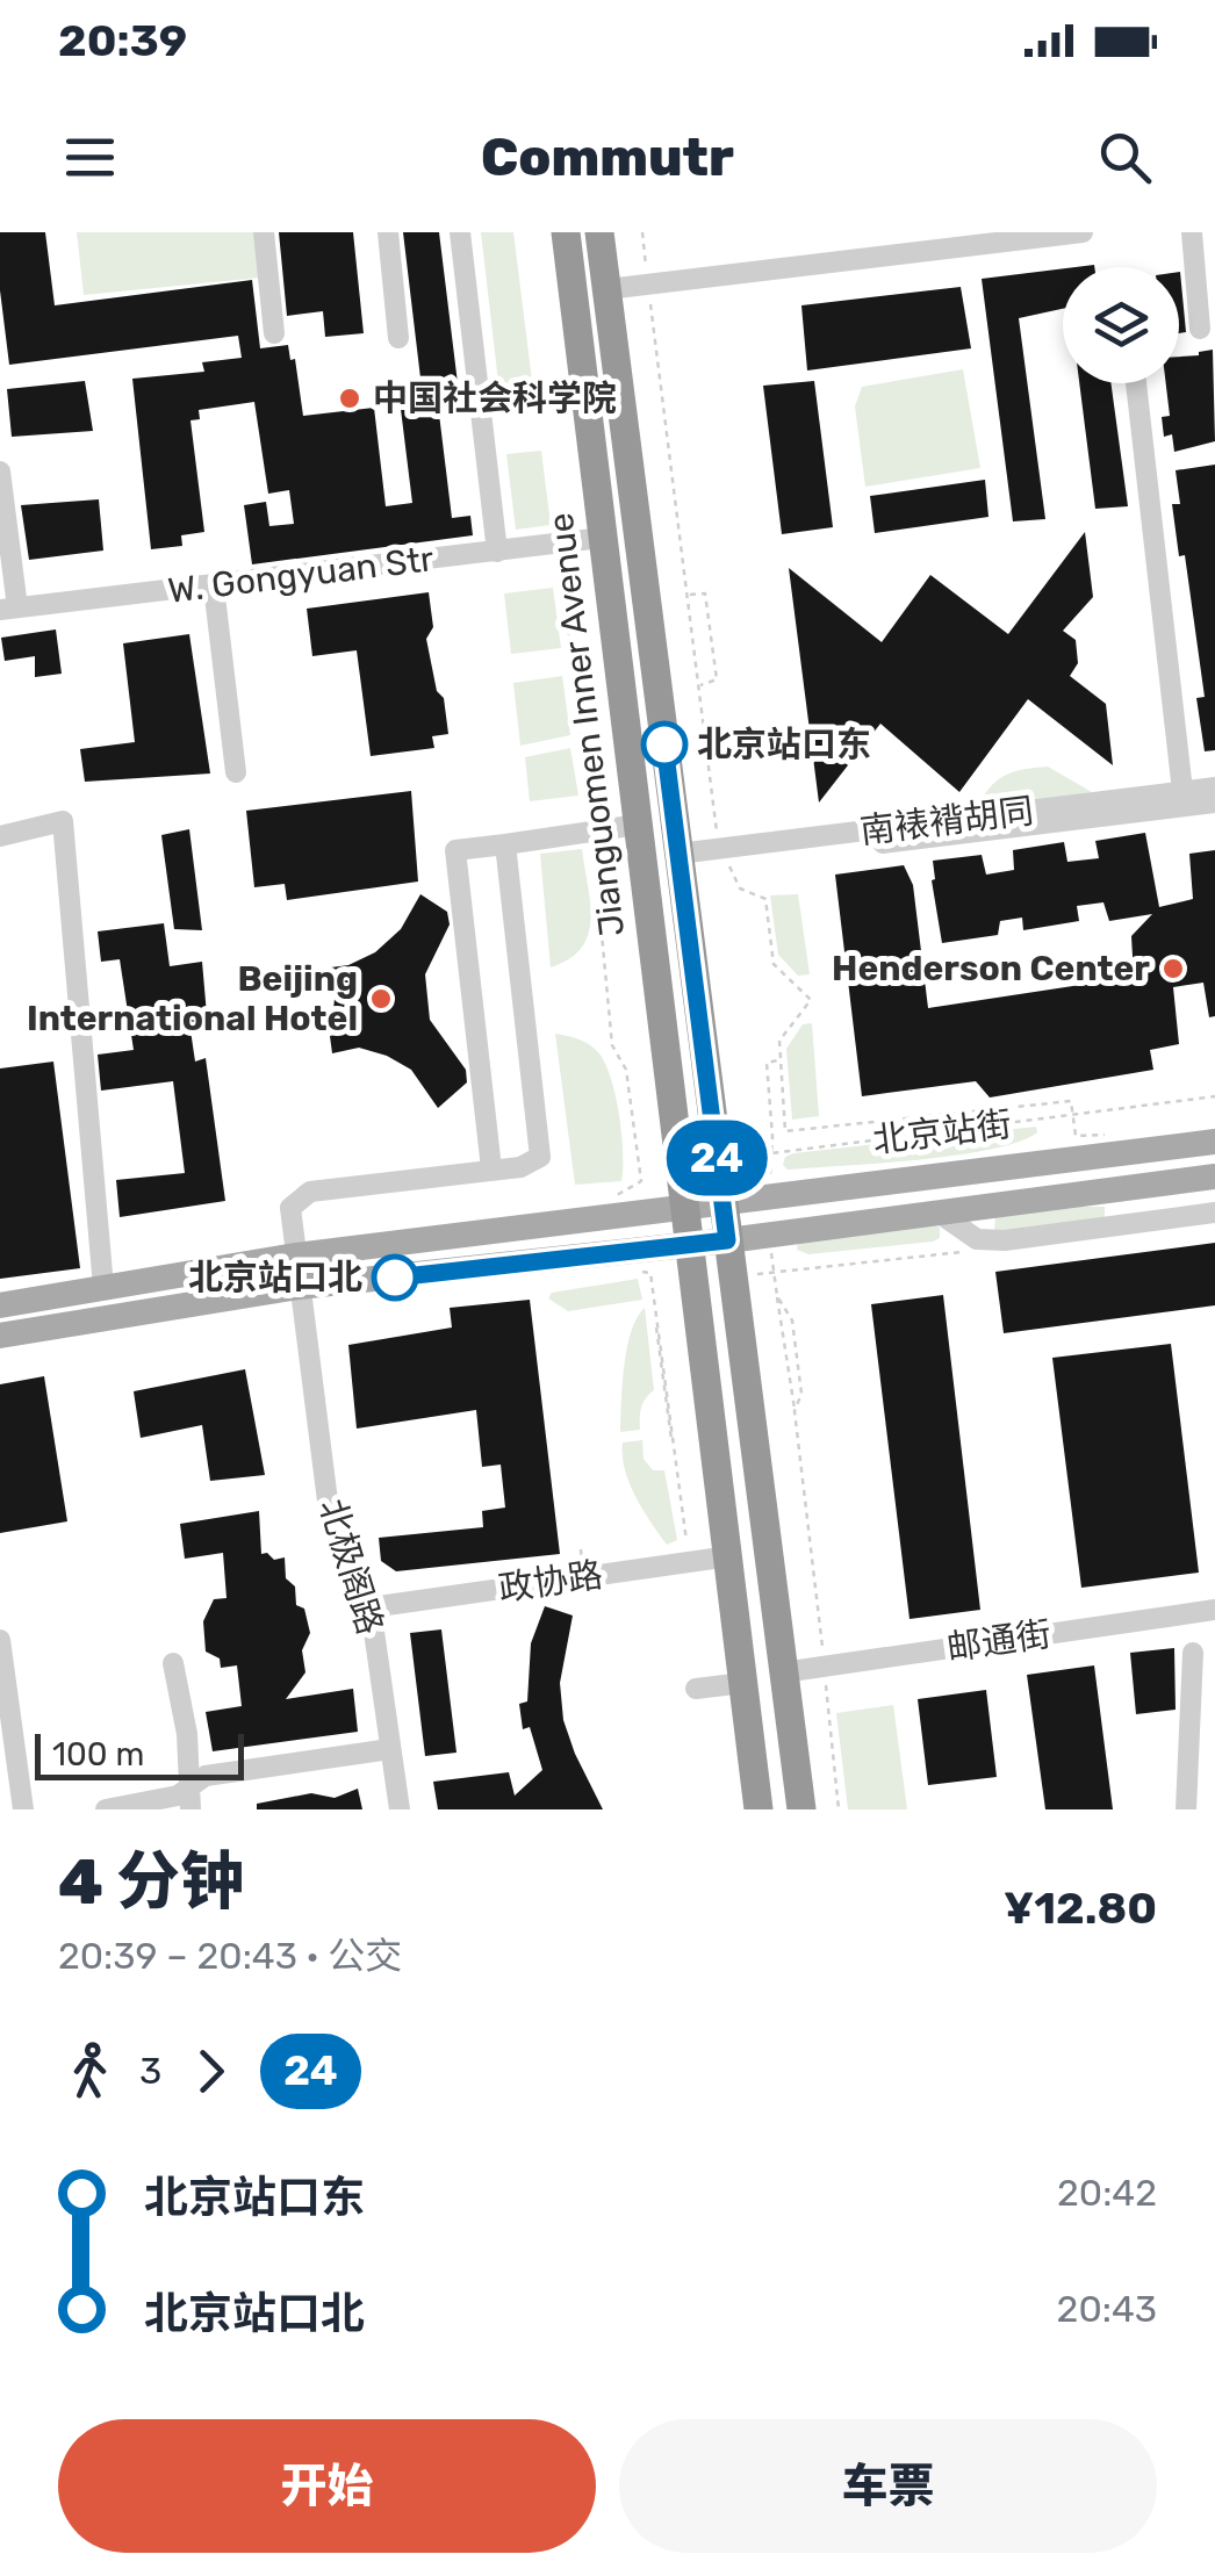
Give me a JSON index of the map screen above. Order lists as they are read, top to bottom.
{
  "streets": {
    "highway": ["Jianguomen Inner Avenue"],
    "street": [
      "W. Gongyuan Str",
      "南裱褙胡同",
      "北极阁路",
      "政协路",
      "邮通街"
    ],
    "path": ["北京站街"]
  },
  "crossings": [
    ["W. Gongyuan Str", "Jianguomen Inner Avenue"],
    ["北极阁路", "政协路"]
  ],
  "places": [
    "中国社会科学院",
    "北京站口东",
    "Henderson Center",
    "Beijing International Hotel",
    "北京站口北"
  ],
  "lines": ["bus line 24"],
  "scale_bar": "100 m",
  "page": {
    "status": "20:39",
    "header": "Commutr",
    "on_map": "24",
    "scale": "100 m",
    "heading": ["4 分钟", "20:39 – 20:43 · 公交", "¥12.80"],
    "legs": ["3", "24"],
    "list": [
      {
        "name": "北京站口东",
        "value": "20:42"
      },
      {
        "name": "北京站口北",
        "value": "20:43"
      }
    ],
    "buttons": ["开始", "车票"]
  }
}
